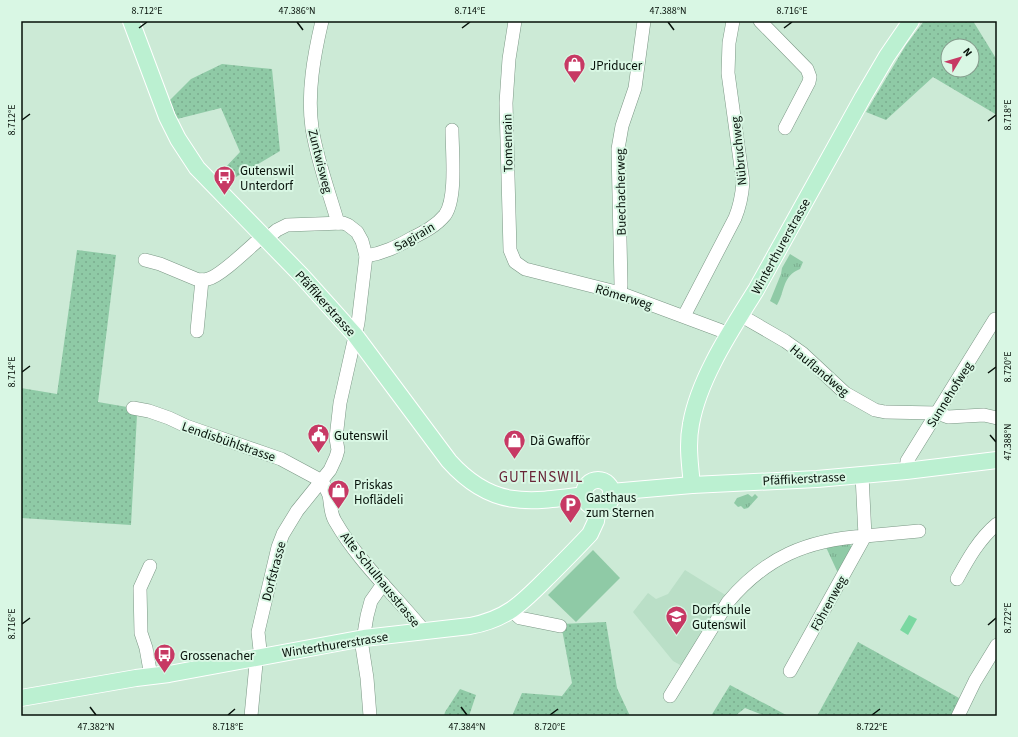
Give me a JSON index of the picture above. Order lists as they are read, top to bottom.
{
  "streets": {
    "main road": ["Winterthurerstrasse", "Pfäffikerstrasse"],
    "street": [
      "Tomenrain",
      "Nübruchweg",
      "Zuntwisweg",
      "Buechacherweg",
      "Sagirain",
      "Römerweg",
      "Hauflandweg",
      "Sunnehofweg",
      "Lendisbühlstrasse",
      "Dorfstrasse",
      "Alte Schulhausstrasse",
      "Föhrenweg"
    ]
  },
  "crossings": [
    ["Tomenrain", "Römerweg"],
    ["Nübruchweg", "Römerweg"],
    ["Buechacherweg", "Römerweg"],
    ["Sagirain", "Dorfstrasse"],
    ["Winterthurerstrasse", "Römerweg"],
    ["Winterthurerstrasse", "Pfäffikerstrasse"],
    ["Winterthurerstrasse", "Hauflandweg"],
    ["Winterthurerstrasse", "Dorfstrasse"],
    ["Winterthurerstrasse", "Alte Schulhausstrasse"],
    ["Pfäffikerstrasse", "Sunnehofweg"],
    ["Pfäffikerstrasse", "Dorfstrasse"],
    ["Hauflandweg", "Sunnehofweg"],
    ["Lendisbühlstrasse", "Dorfstrasse"],
    ["Lendisbühlstrasse", "Alte Schulhausstrasse"],
    ["Dorfstrasse", "Alte Schulhausstrasse"]
  ],
  "districts": ["GUTENSWIL"],
  "places": {
    "shop": ["JPriducer", "Dä Gwafför", "Priskas Hoflädeli"],
    "bus stop": ["Gutenswil Unterdorf", "Grossenacher"],
    "public building": ["Gutenswil"],
    "parking": ["Gasthaus zum Sternen"],
    "school or university": ["Dorfschule Gutenswil"]
  },
  "north": "top right",
  "coordinates": [
    "8.712°E",
    "47.386°N",
    "8.714°E",
    "47.388°N",
    "8.716°E",
    "8.718°E",
    "8.720°E",
    "8.722°E",
    "47.382°N",
    "47.384°N"
  ]
}
